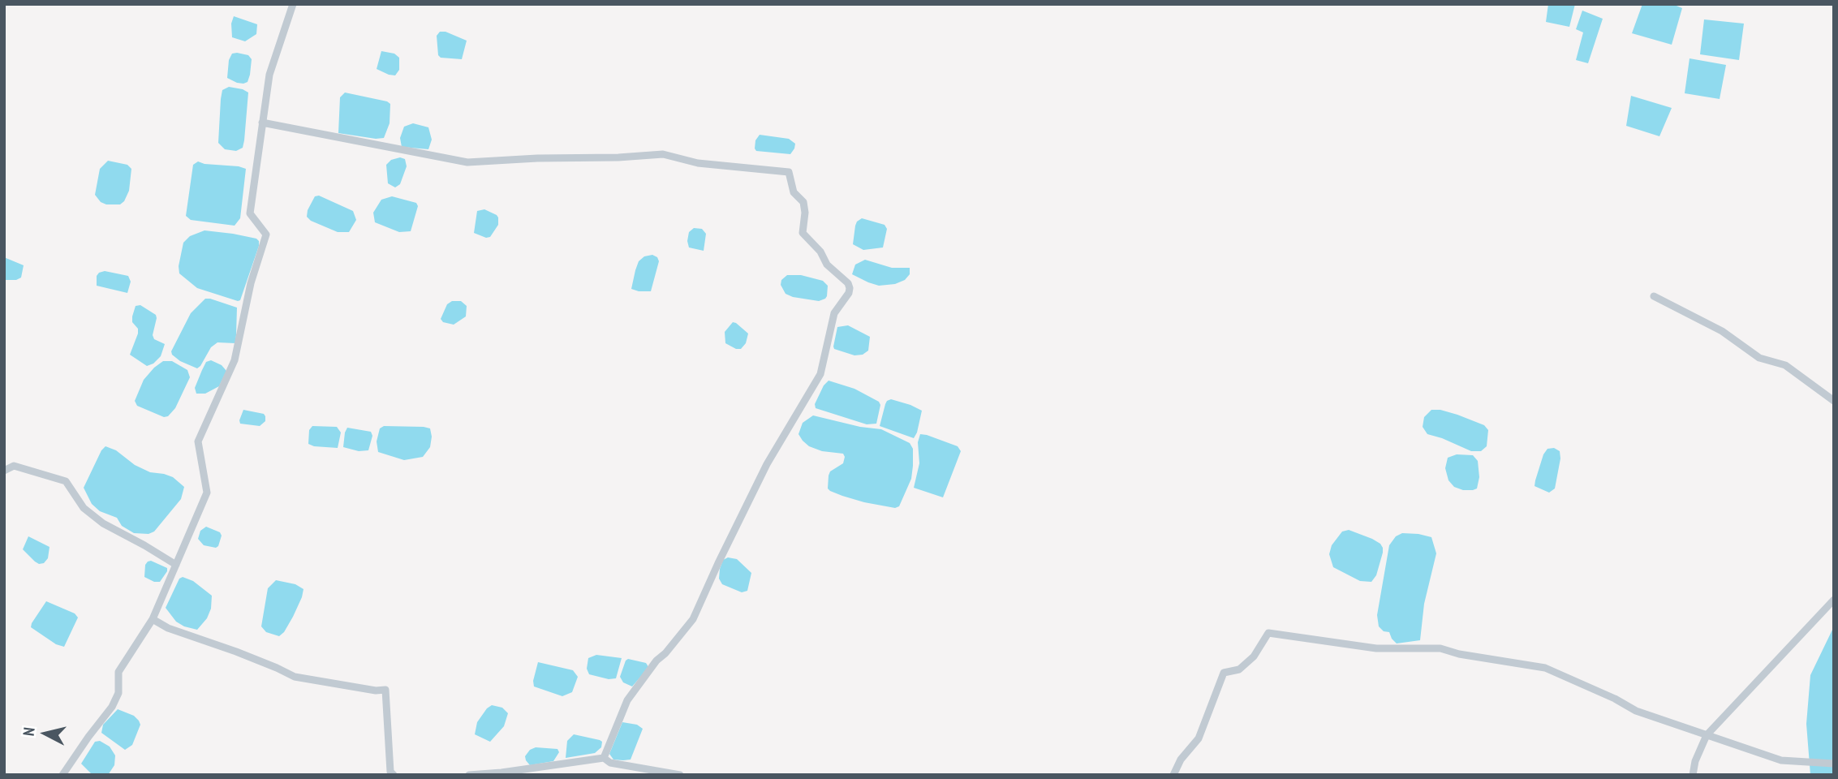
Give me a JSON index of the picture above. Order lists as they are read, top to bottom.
{
  "north": "left"
}
